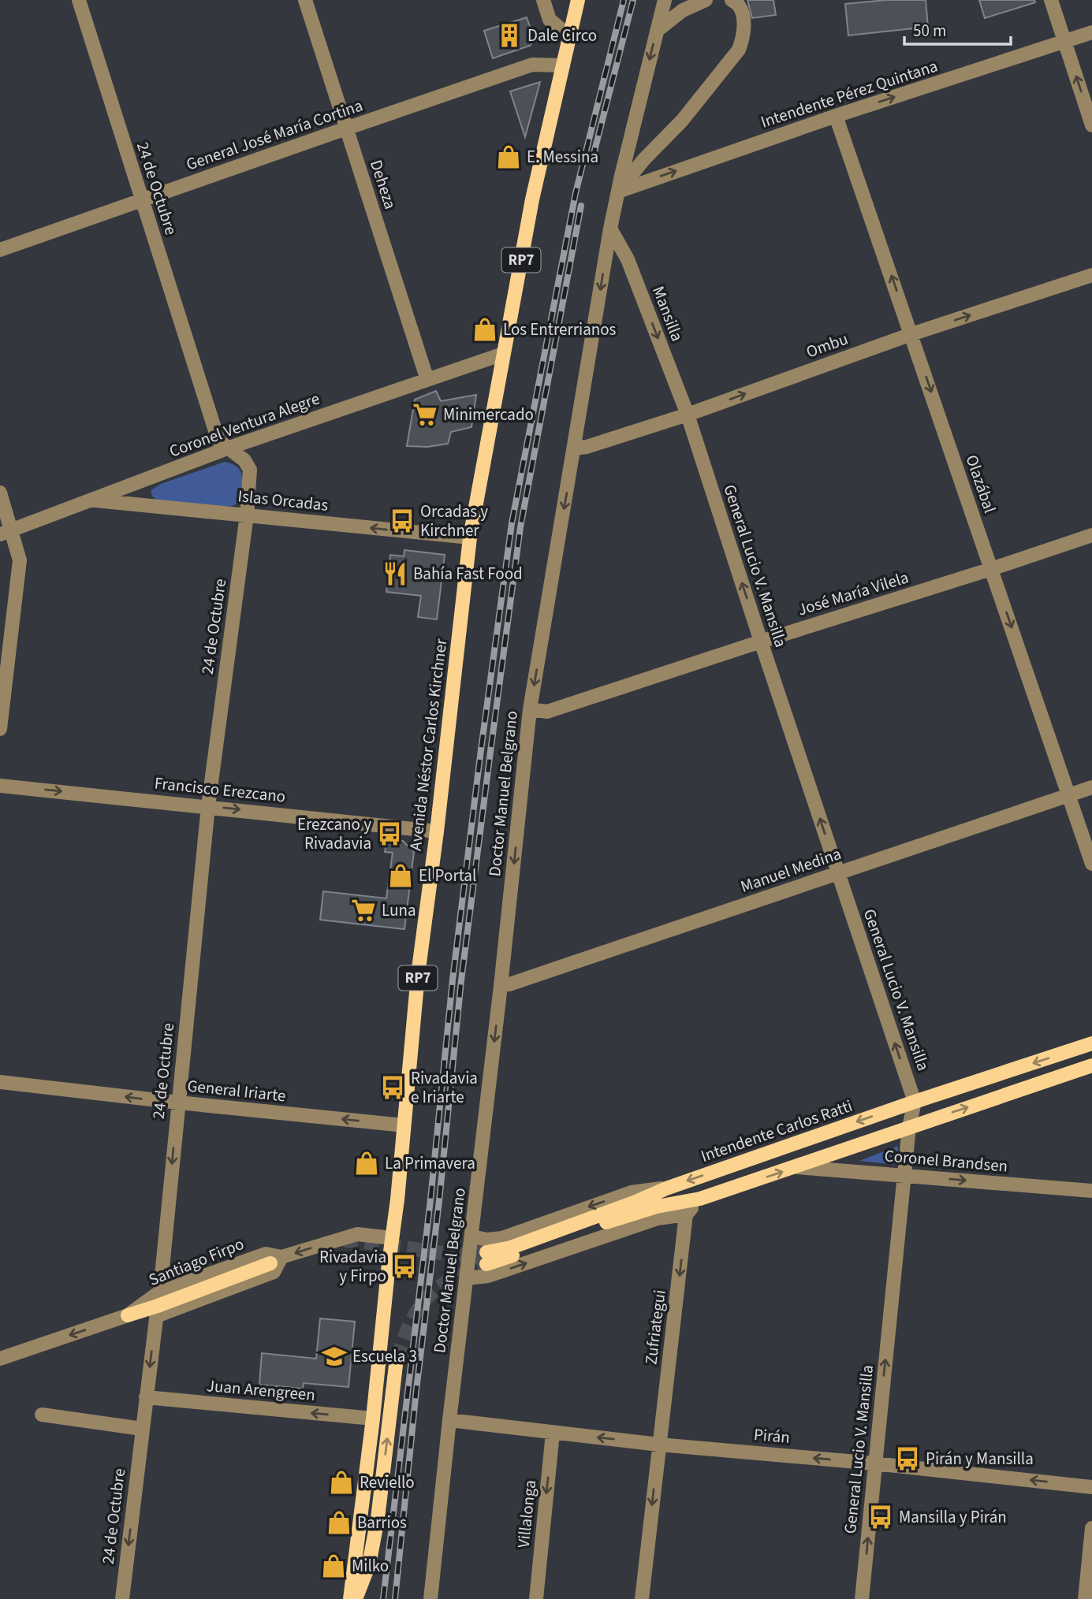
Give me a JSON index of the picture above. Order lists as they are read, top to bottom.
{
  "streets": {
    "main road": [
      "RP7",
      "Avenida Néstor Carlos Kirchner",
      "Intendente Carlos Ratti",
      "Santiago Firpo"
    ],
    "street": [
      "Intendente Pérez Quintana",
      "General José María Cortina",
      "Deheza",
      "24 de Octubre",
      "Mansilla",
      "Ombu",
      "Coronel Ventura Alegre",
      "Olazábal",
      "Islas Orcadas",
      "General Lucio V. Mansilla",
      "José María Vilela",
      "Francisco Erezcano",
      "Doctor Manuel Belgrano",
      "Manuel Medina",
      "General Iriarte",
      "Coronel Brandsen",
      "Zufriategui",
      "Juan Arengreen",
      "Pirán",
      "Villalonga"
    ]
  },
  "crossings": [
    ["Intendente Pérez Quintana", "Olazábal"],
    ["Intendente Pérez Quintana", "Doctor Manuel Belgrano"],
    ["General José María Cortina", "Deheza"],
    ["General José María Cortina", "24 de Octubre"],
    ["General José María Cortina", "Avenida Néstor Carlos Kirchner"],
    ["Deheza", "Coronel Ventura Alegre"],
    ["24 de Octubre", "Coronel Ventura Alegre"],
    ["24 de Octubre", "Islas Orcadas"],
    ["24 de Octubre", "Francisco Erezcano"],
    ["24 de Octubre", "General Iriarte"],
    ["24 de Octubre", "Santiago Firpo"],
    ["24 de Octubre", "Juan Arengreen"],
    ["Mansilla", "Ombu"],
    ["Mansilla", "General Lucio V. Mansilla"],
    ["Mansilla", "Doctor Manuel Belgrano"],
    ["Ombu", "Olazábal"],
    ["Ombu", "General Lucio V. Mansilla"],
    ["Ombu", "Doctor Manuel Belgrano"],
    ["Coronel Ventura Alegre", "Islas Orcadas"],
    ["Coronel Ventura Alegre", "Avenida Néstor Carlos Kirchner"],
    ["Olazábal", "José María Vilela"],
    ["Olazábal", "Manuel Medina"],
    ["Islas Orcadas", "Avenida Néstor Carlos Kirchner"],
    ["General Lucio V. Mansilla", "José María Vilela"],
    ["General Lucio V. Mansilla", "Manuel Medina"],
    ["General Lucio V. Mansilla", "Intendente Carlos Ratti"],
    ["General Lucio V. Mansilla", "Coronel Brandsen"],
    ["General Lucio V. Mansilla", "Pirán"],
    ["José María Vilela", "Doctor Manuel Belgrano"],
    ["Avenida Néstor Carlos Kirchner", "Francisco Erezcano"],
    ["Avenida Néstor Carlos Kirchner", "General Iriarte"],
    ["Avenida Néstor Carlos Kirchner", "Santiago Firpo"],
    ["Avenida Néstor Carlos Kirchner", "Juan Arengreen"],
    ["Doctor Manuel Belgrano", "Manuel Medina"],
    ["Doctor Manuel Belgrano", "Intendente Carlos Ratti"],
    ["Doctor Manuel Belgrano", "Pirán"],
    ["Zufriategui", "Pirán"],
    ["Pirán", "Villalonga"]
  ],
  "one_way": [
    "Intendente Pérez Quintana",
    "Mansilla",
    "Ombu",
    "Islas Orcadas",
    "General Lucio V. Mansilla",
    "Francisco Erezcano",
    "Doctor Manuel Belgrano",
    "General Iriarte",
    "Coronel Brandsen",
    "Zufriategui",
    "Juan Arengreen",
    "Pirán",
    "Villalonga"
  ],
  "places": {
    "building": ["Dale Circo"],
    "shop": [
      "E. Messina",
      "Los Entrerrianos",
      "El Portal",
      "La Primavera",
      "Reviello",
      "Barrios",
      "Milko"
    ],
    "supermarket": ["Minimercado", "Luna"],
    "bus stop": [
      "Orcadas y Kirchner",
      "Erezcano y Rivadavia",
      "Rivadavia e Iriarte",
      "Rivadavia y Firpo",
      "Pirán y Mansilla",
      "Mansilla y Pirán"
    ],
    "restaurant": ["Bahía Fast Food"],
    "school or university": ["Escuela 3"]
  },
  "scale_bar": "50 m"
}
